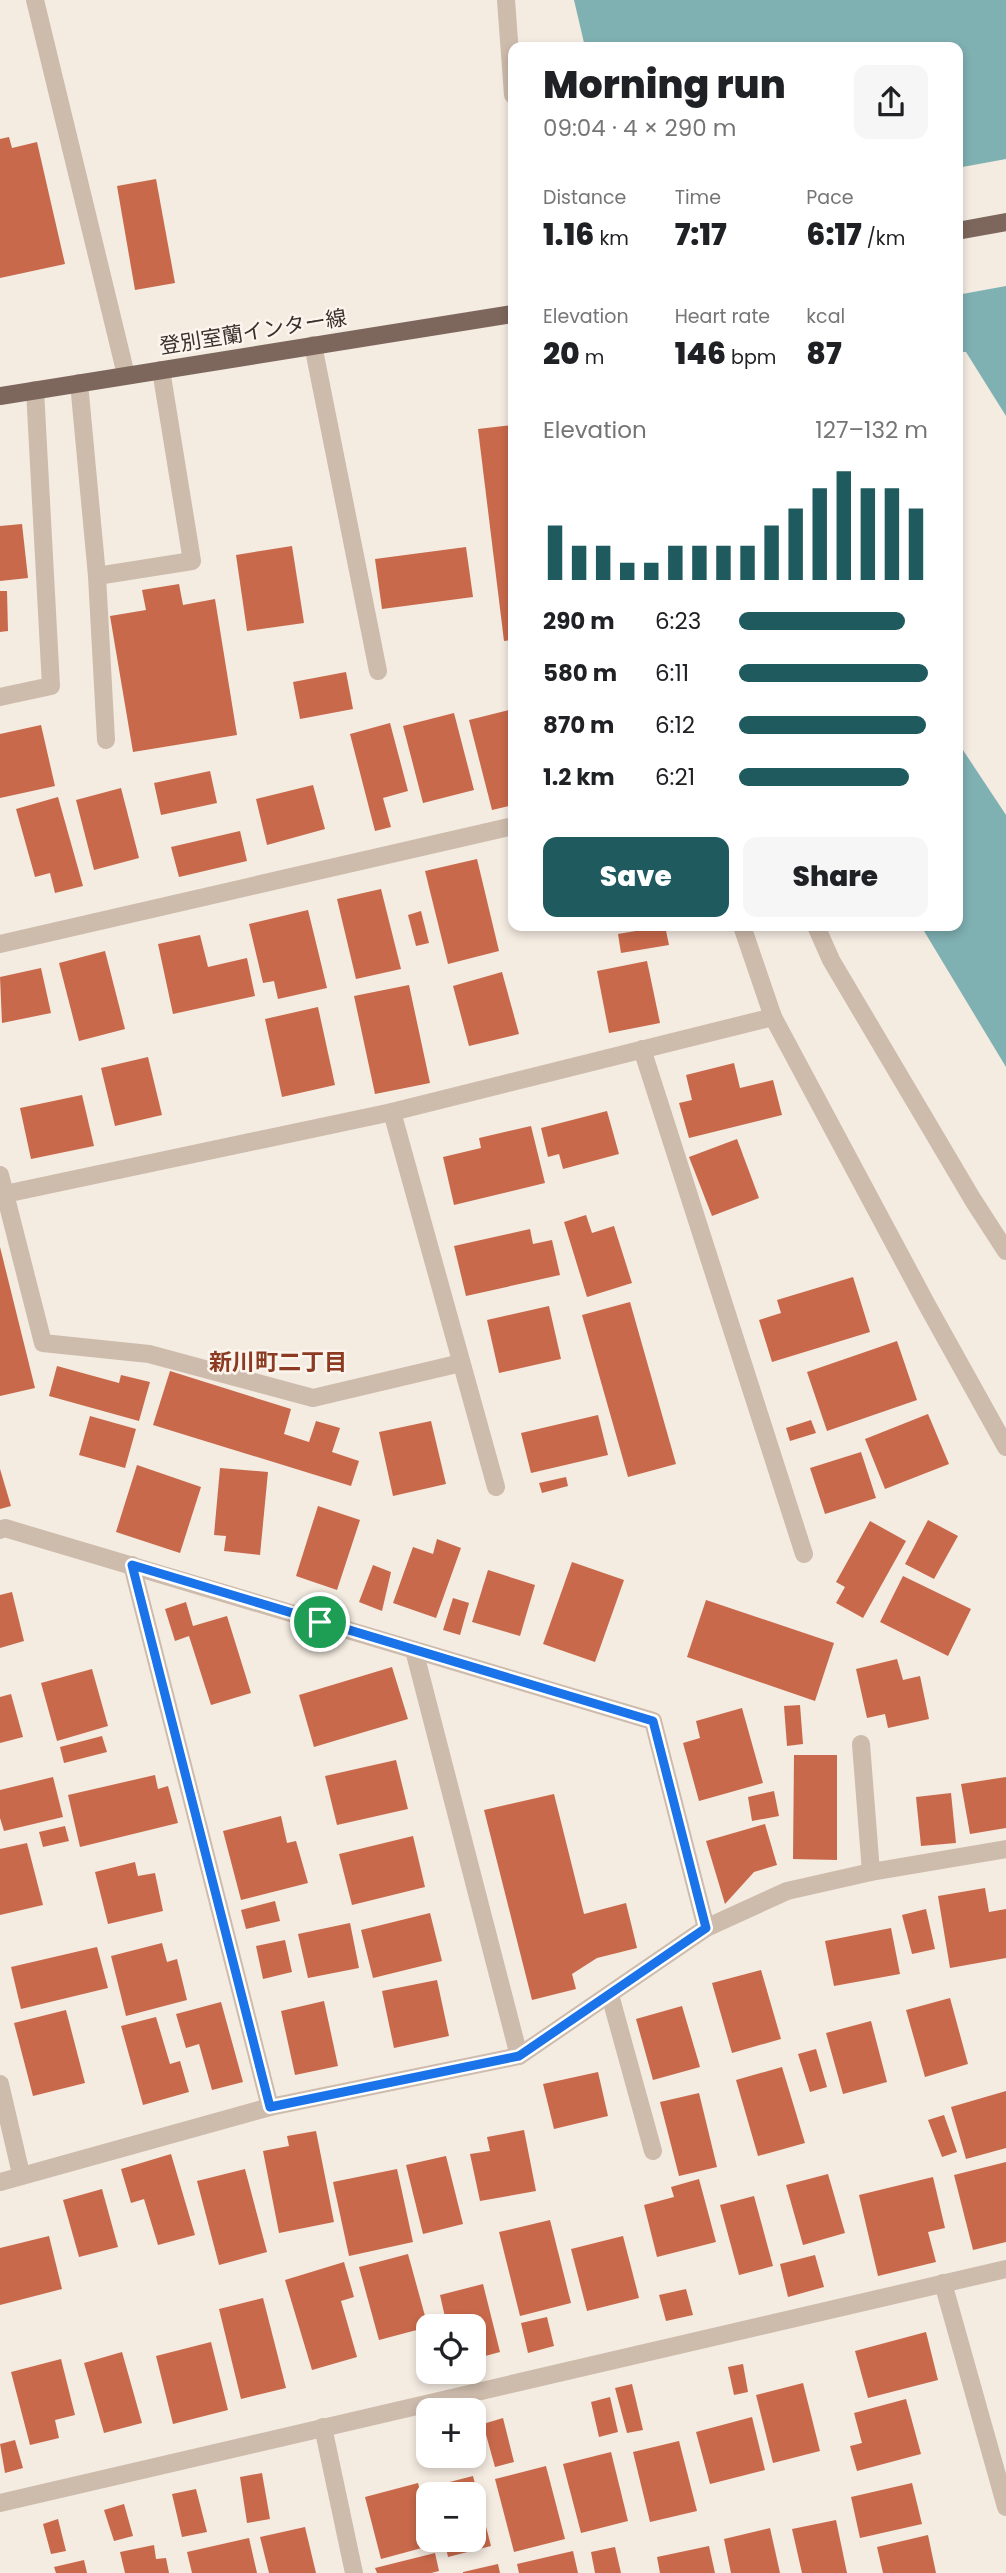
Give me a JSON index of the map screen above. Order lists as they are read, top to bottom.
{
  "streets": {
    "main road": ["登別室蘭インター線"]
  },
  "districts": ["新川町二丁目"],
  "page": {
    "heading": ["Morning run", "09:04 · 4 × 290 m"],
    "stats": [
      ["Distance", "1.16 km"],
      ["Time", "7:17"],
      ["Pace", "6:17 /km"],
      ["Elevation", "20 m"],
      ["Heart rate", "146 bpm"],
      ["kcal", "87"]
    ],
    "chart": ["Elevation", "127–132 m"],
    "list": [
      {
        "name": "290 m",
        "note": "6:23"
      },
      {
        "name": "580 m",
        "note": "6:11"
      },
      {
        "name": "870 m",
        "note": "6:12"
      },
      {
        "name": "1.2 km",
        "note": "6:21"
      }
    ],
    "buttons": ["Save", "Share"],
    "map_buttons": ["+", "−"]
  }
}
